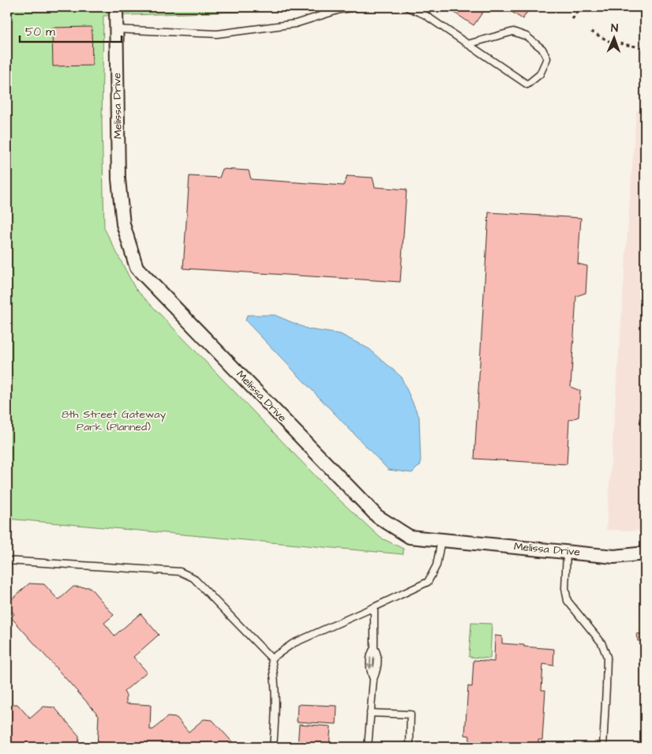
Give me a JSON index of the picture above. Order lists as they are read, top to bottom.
{
  "streets": {
    "street": ["Melissa Drive"]
  },
  "parks": ["8th Street Gateway Park (Planned)"],
  "scale_bar": "50 m",
  "north": "top"
}
